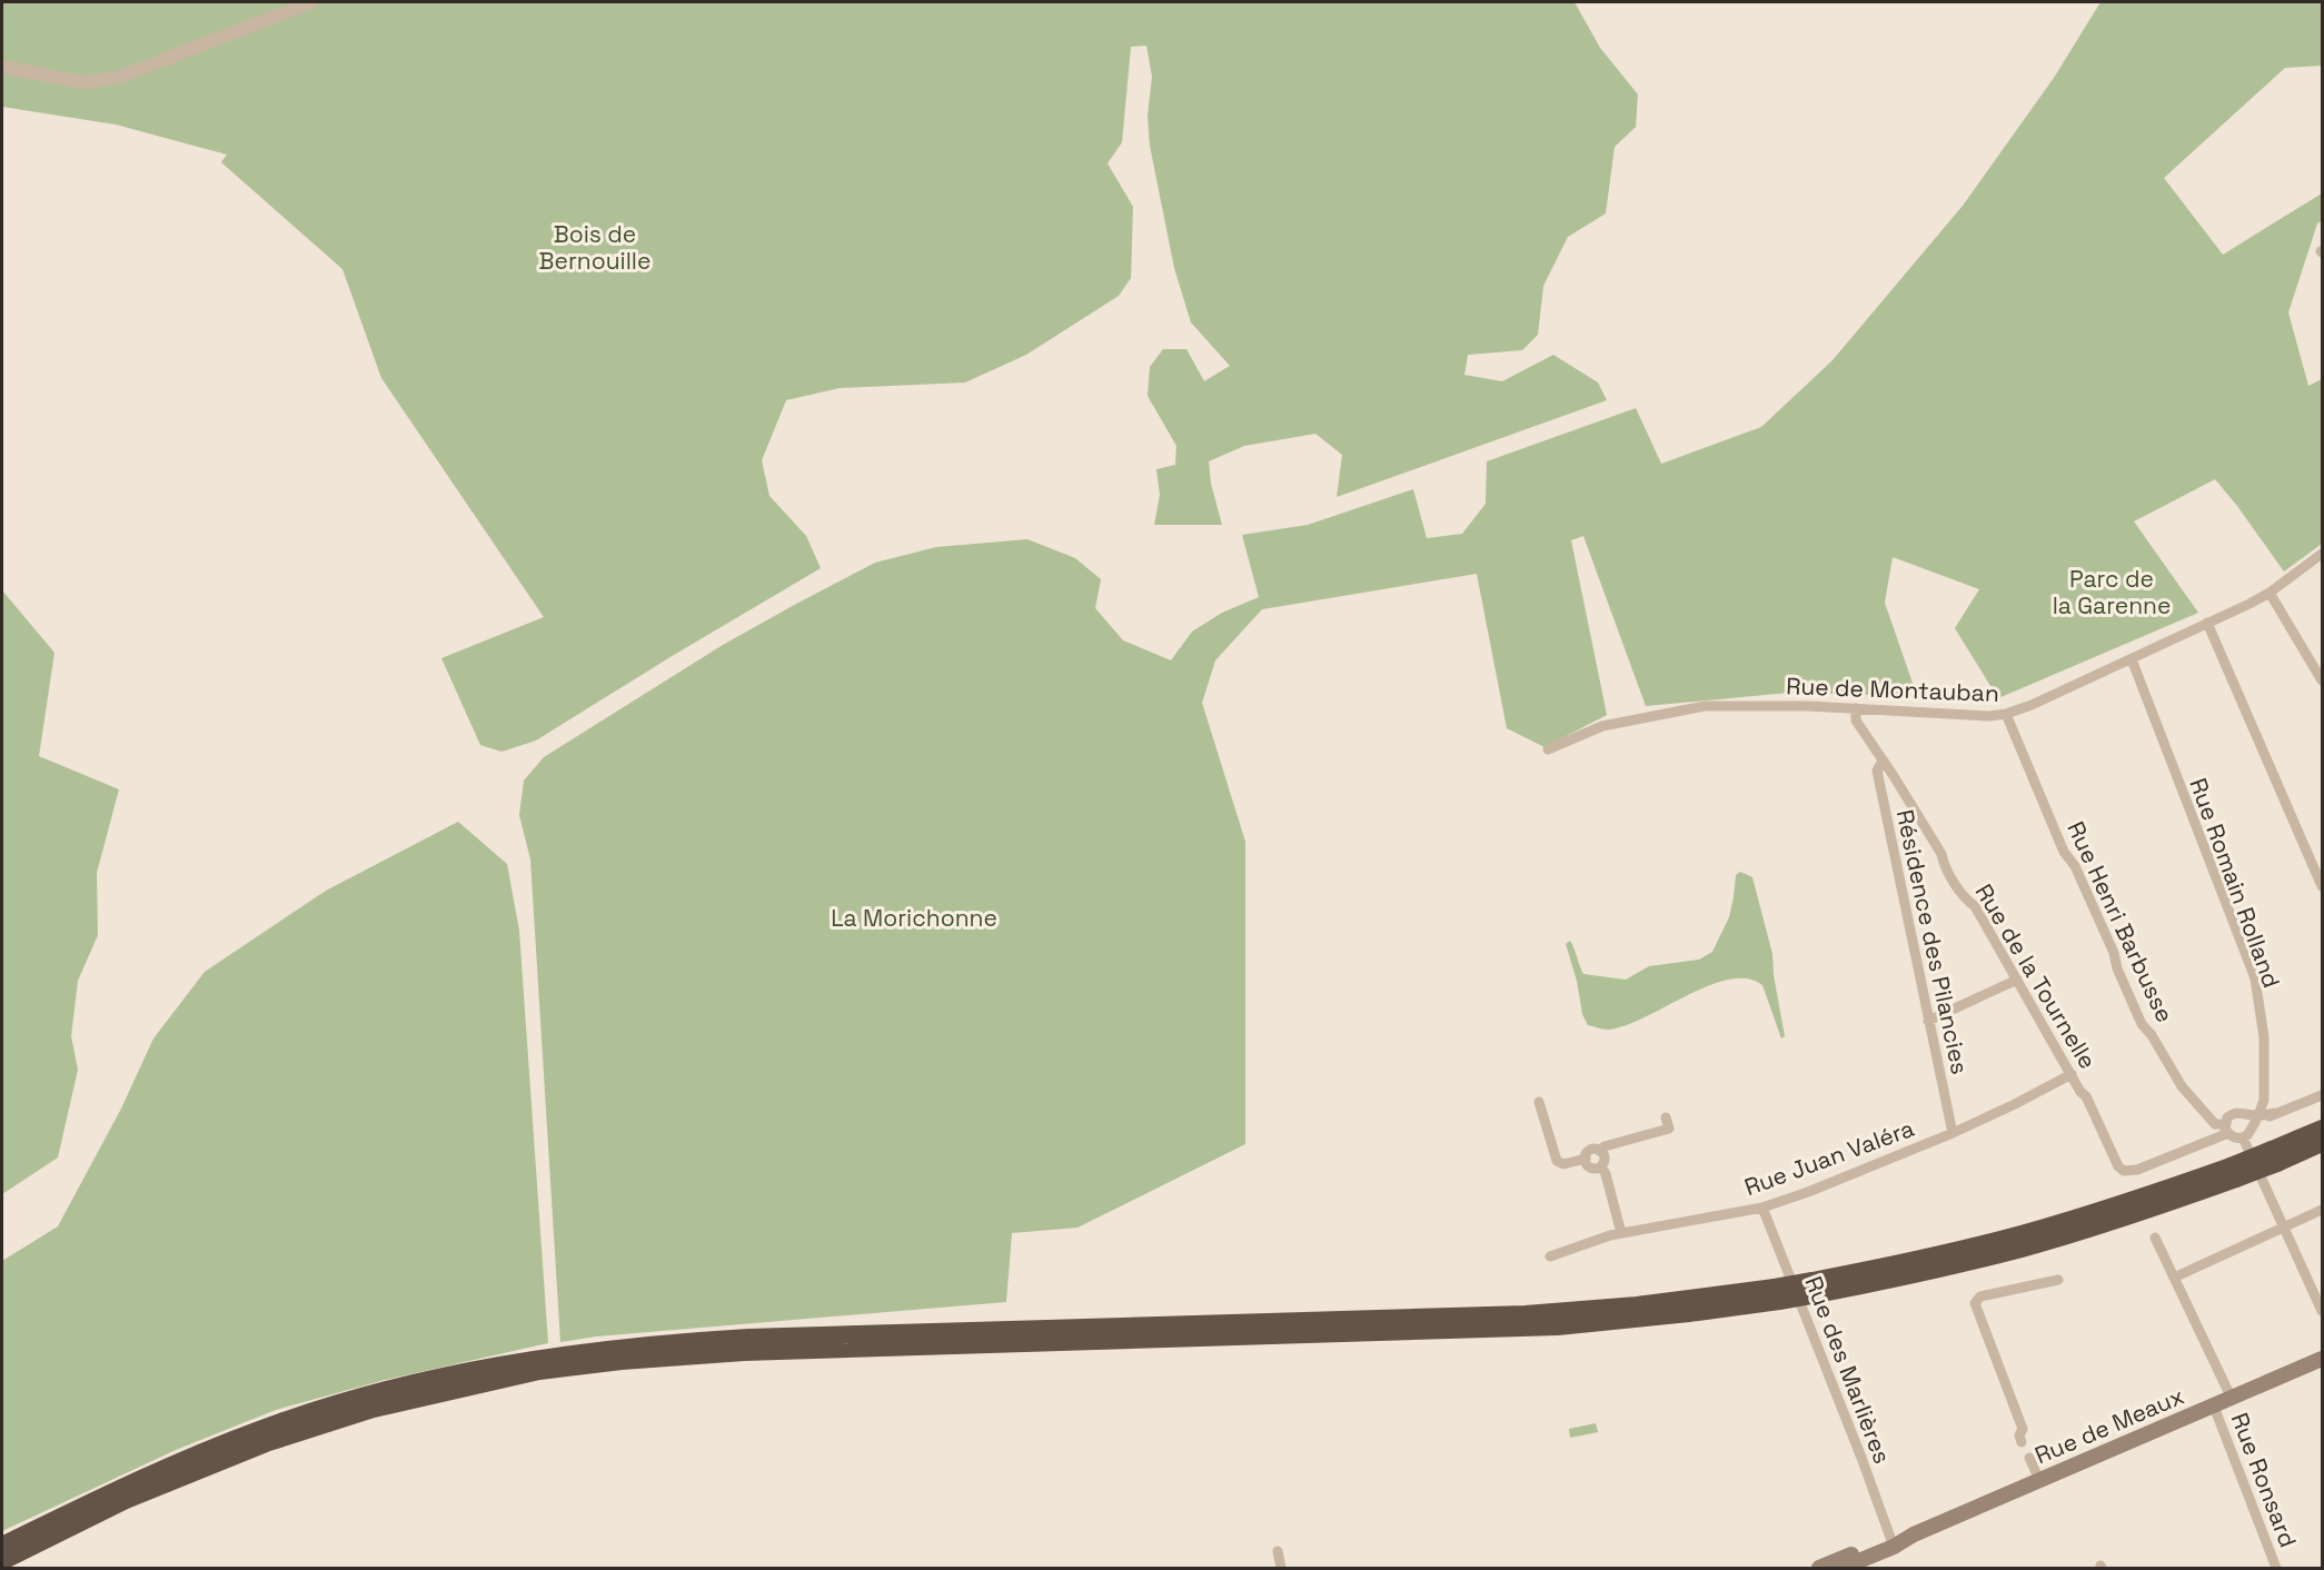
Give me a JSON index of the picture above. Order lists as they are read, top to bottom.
{
  "streets": {
    "main road": ["Rue de Meaux"],
    "street": [
      "Rue de Montauban",
      "Rue Romain Rolland",
      "Rue Henri Barbusse",
      "Résidence des Pilancies",
      "Rue de la Tournelle",
      "Rue Juan Valéra",
      "Rue des Marlières",
      "Rue Ronsard"
    ]
  },
  "crossings": [
    ["Rue de Montauban", "Rue Romain Rolland"],
    ["Rue de Montauban", "Rue Henri Barbusse"],
    ["Rue de Montauban", "Rue de la Tournelle"],
    ["Rue Romain Rolland", "Rue Henri Barbusse"],
    ["Rue Romain Rolland", "Rue de la Tournelle"],
    ["Rue Henri Barbusse", "Rue de la Tournelle"],
    ["Résidence des Pilancies", "Rue de la Tournelle"],
    ["Résidence des Pilancies", "Rue Juan Valéra"],
    ["Rue de la Tournelle", "Rue Juan Valéra"],
    ["Rue Juan Valéra", "Rue des Marlières"],
    ["Rue des Marlières", "Rue de Meaux"],
    ["Rue de Meaux", "Rue Ronsard"]
  ],
  "parks": ["Bois de Bernouille", "Parc de la Garenne", "La Morichonne"]
}
